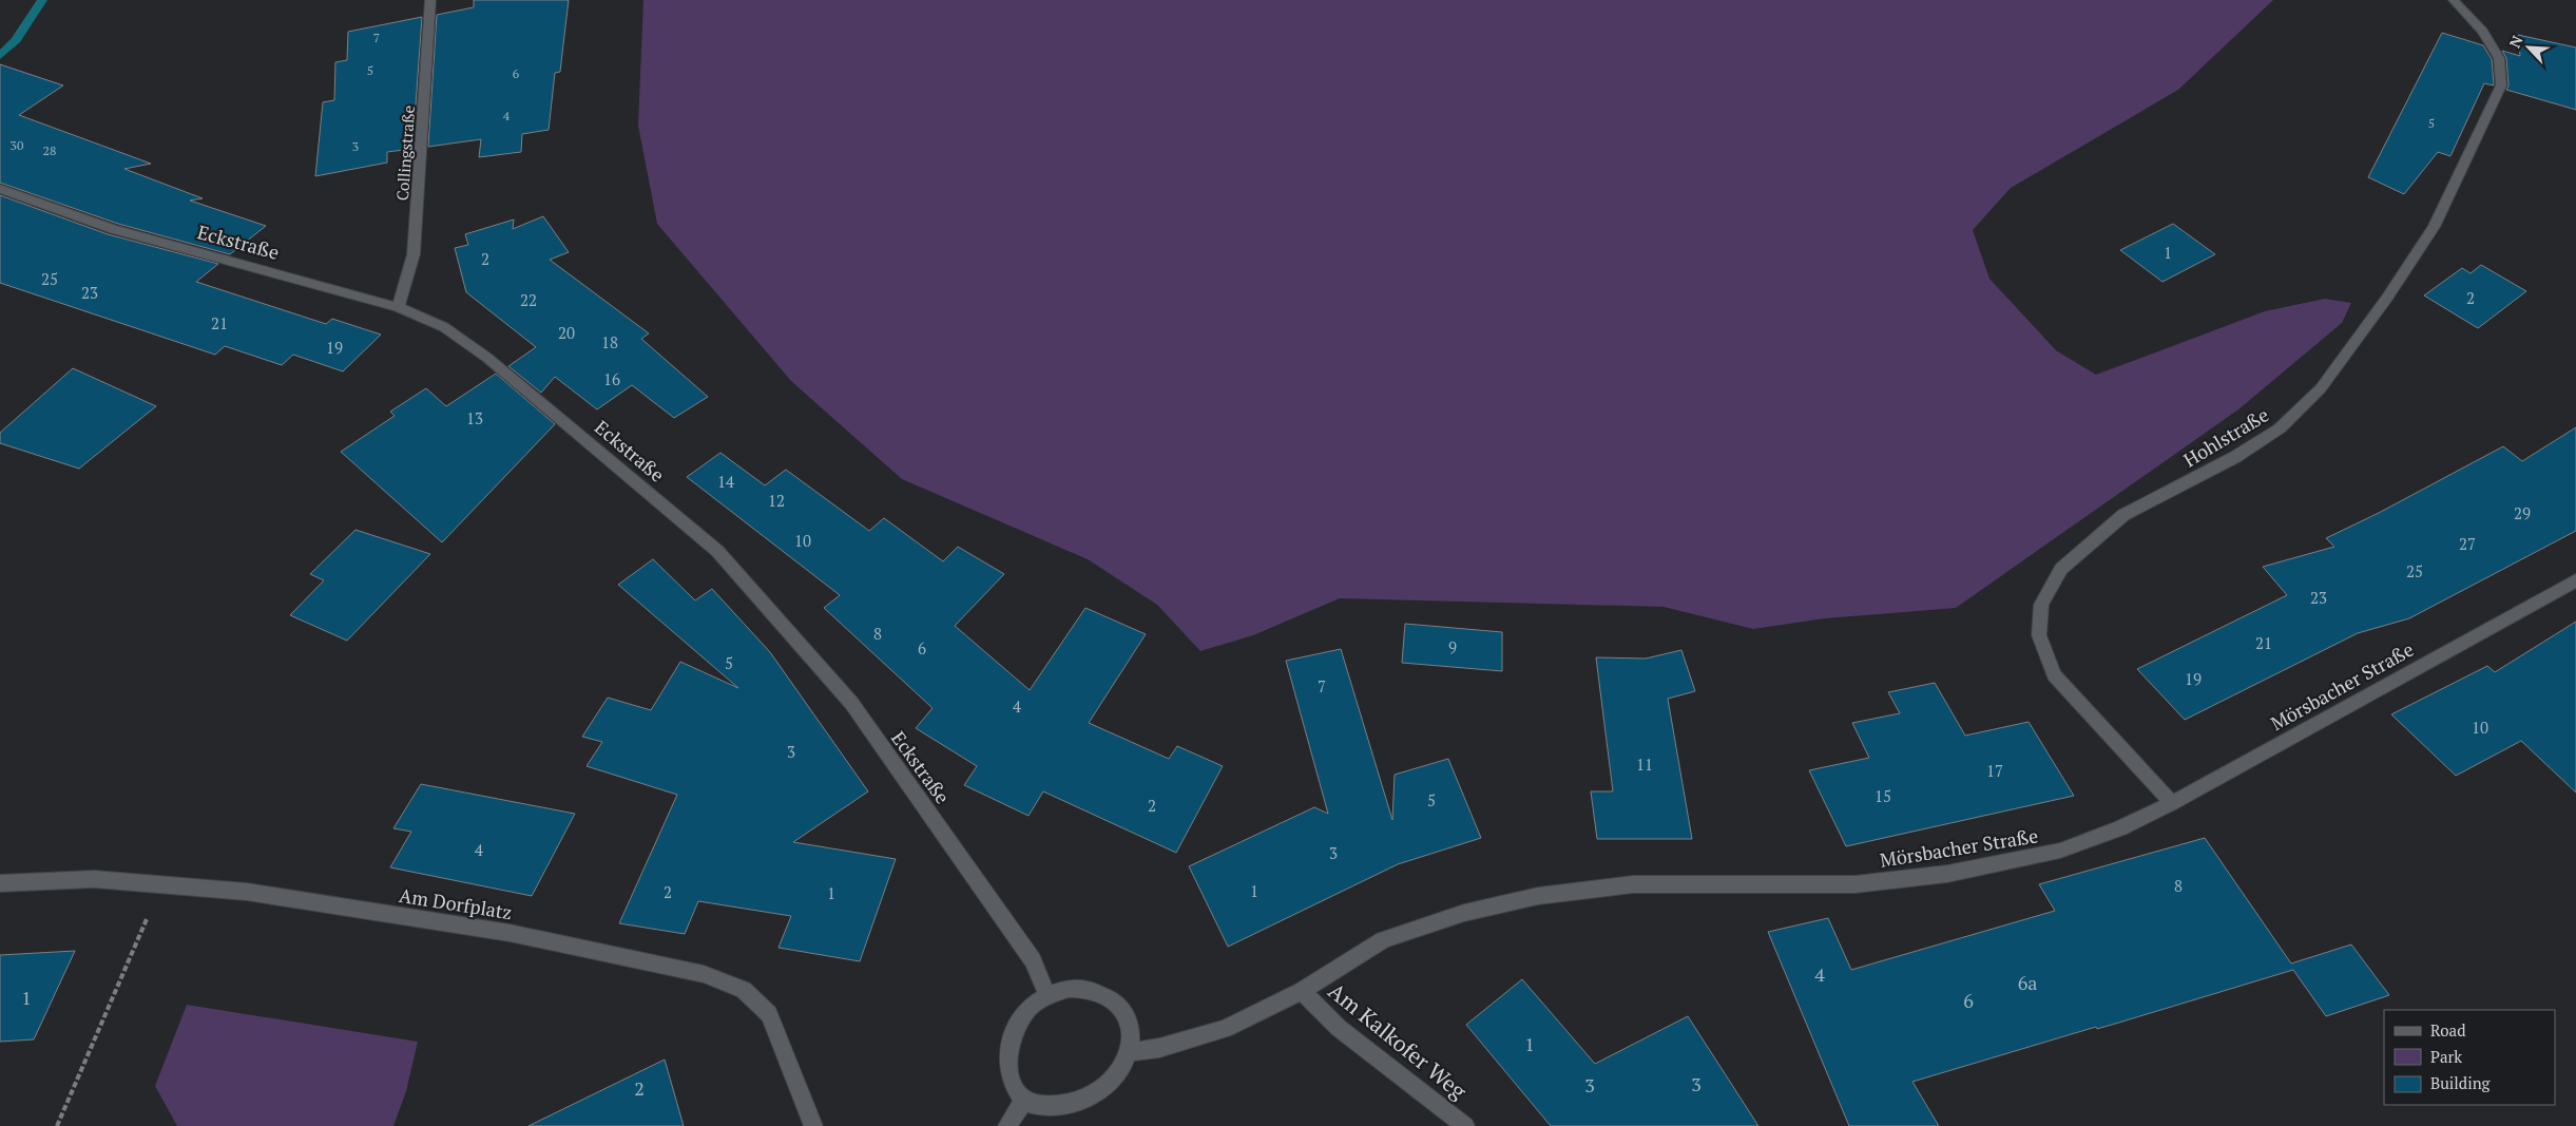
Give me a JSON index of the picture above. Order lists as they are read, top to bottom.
{
  "streets": {
    "street": [
      "Collingstraße",
      "Eckstraße",
      "Hohlstraße",
      "Mörsbacher Straße",
      "Am Dorfplatz",
      "Am Kalkofer Weg"
    ]
  },
  "crossings": [
    ["Collingstraße", "Eckstraße"],
    ["Eckstraße", "Mörsbacher Straße"],
    ["Hohlstraße", "Mörsbacher Straße"],
    ["Mörsbacher Straße", "Am Kalkofer Weg"]
  ],
  "house_numbers": [
    "7",
    "5",
    "6",
    "4",
    "5",
    "30",
    "3",
    "28",
    "1",
    "2",
    "25",
    "23",
    "2",
    "22",
    "21",
    "20",
    "18",
    "19",
    "16",
    "13",
    "14",
    "12",
    "29",
    "10",
    "27",
    "25",
    "23",
    "8",
    "21",
    "9",
    "6",
    "5",
    "19",
    "7",
    "4",
    "10",
    "3",
    "11",
    "17",
    "15",
    "5",
    "2",
    "4",
    "3",
    "8",
    "1",
    "2",
    "1",
    "4",
    "6a",
    "1",
    "6",
    "1",
    "3",
    "3",
    "2"
  ],
  "legend": ["Road", "Park", "Building"],
  "north": "top left"
}
